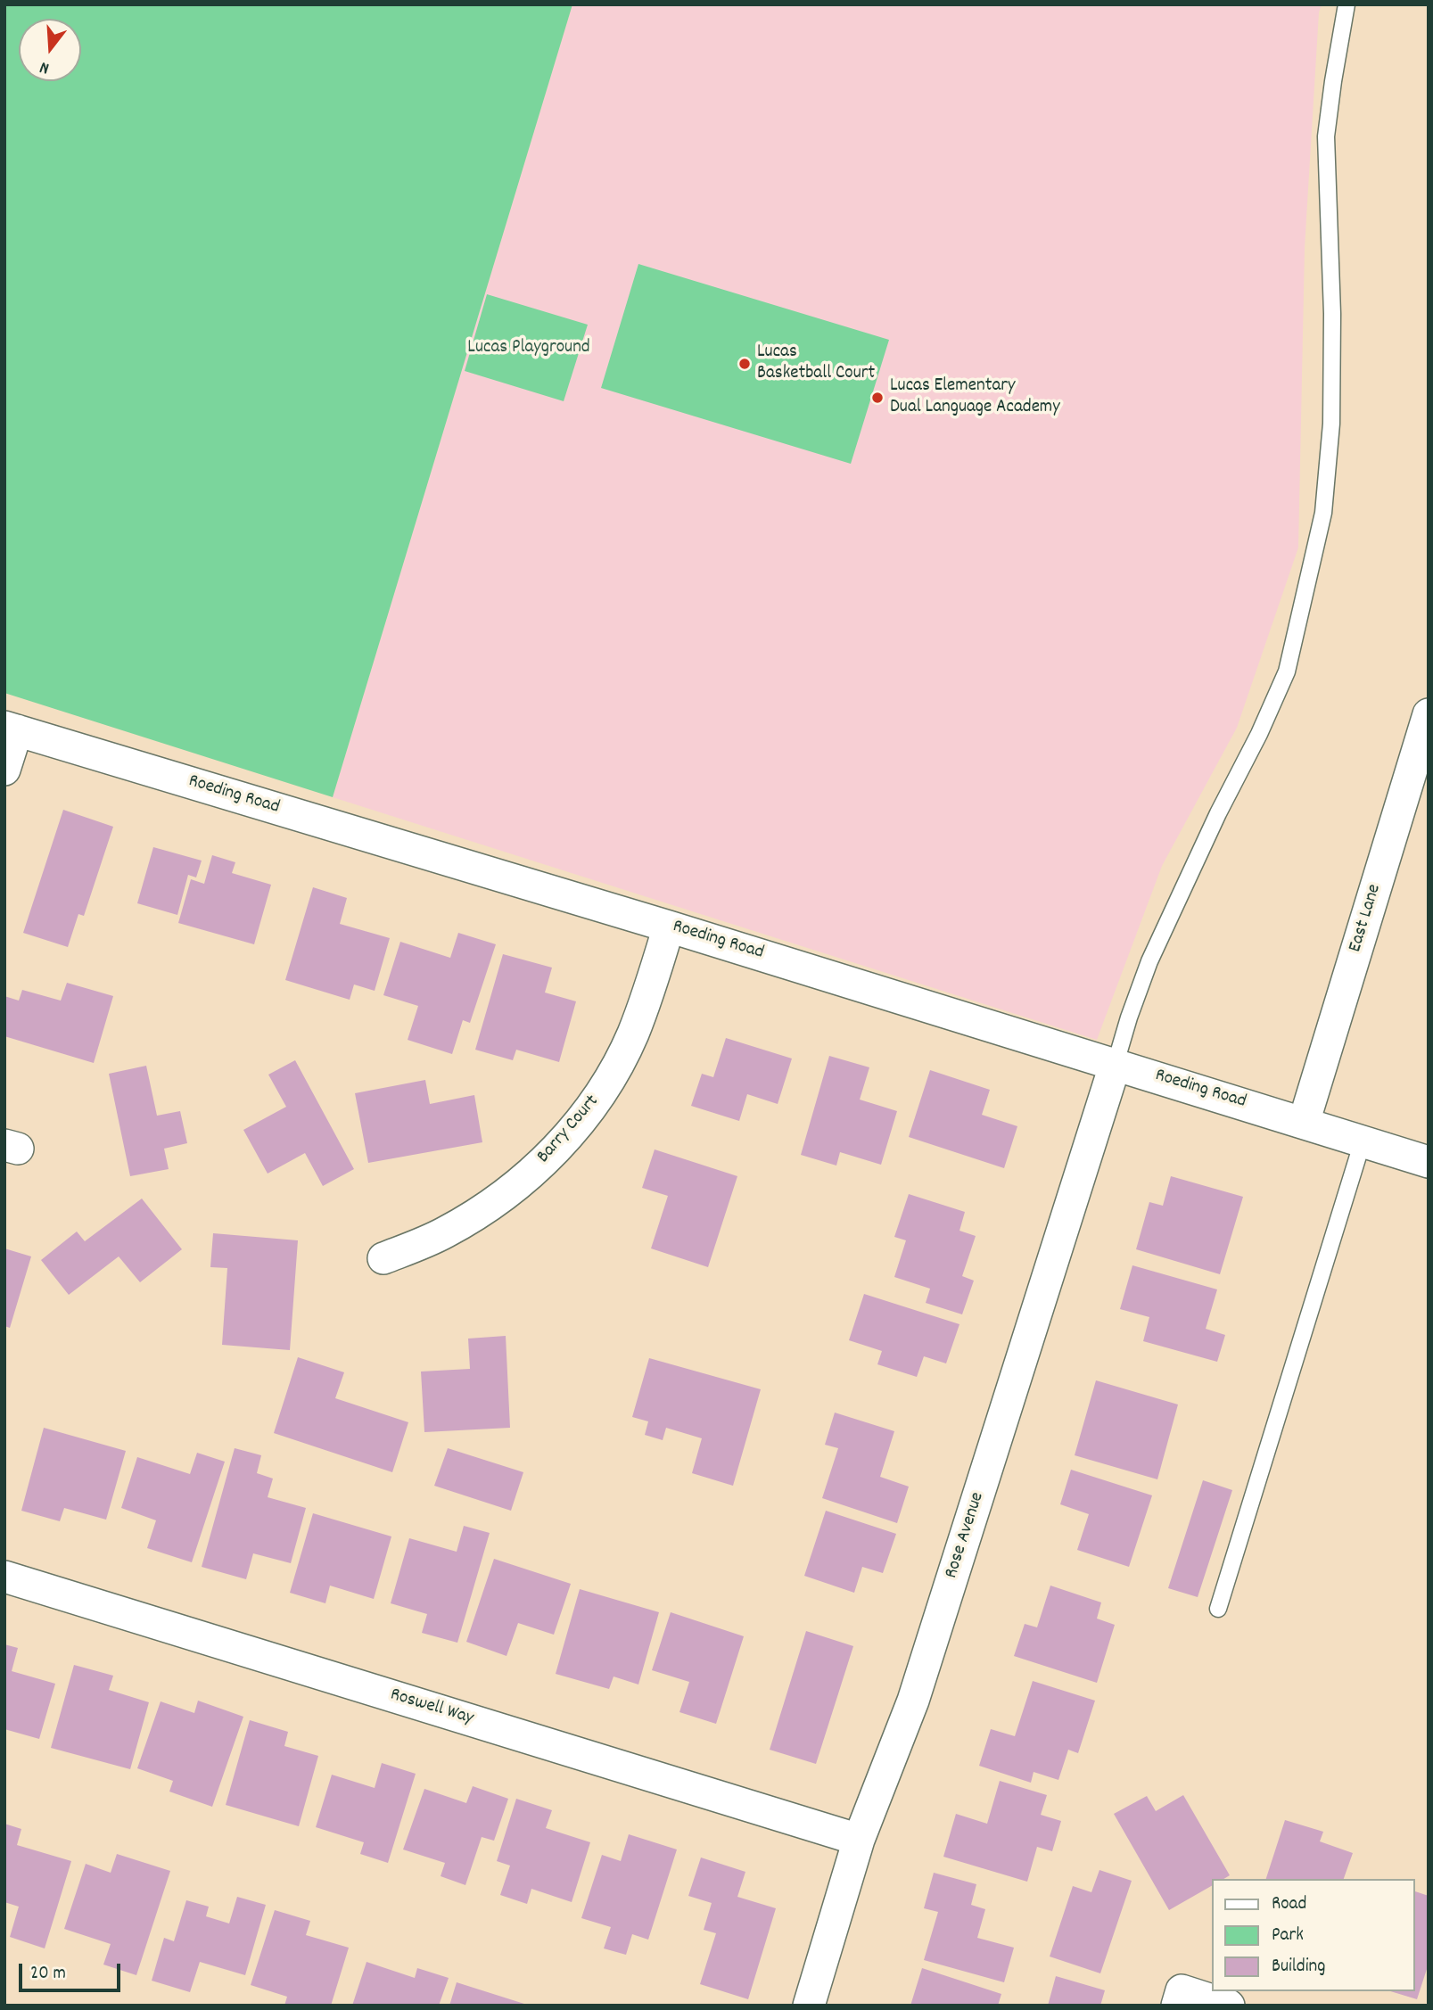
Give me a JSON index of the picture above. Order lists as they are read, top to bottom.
{
  "streets": {
    "street": [
      "Roeding Road",
      "East Lane",
      "Barry Court",
      "Rose Avenue",
      "Roswell Way"
    ]
  },
  "crossings": [
    ["Roeding Road", "East Lane"],
    ["Roeding Road", "Barry Court"],
    ["Roeding Road", "Rose Avenue"],
    ["Rose Avenue", "Roswell Way"]
  ],
  "parks": ["Lucas Playground"],
  "places": ["Lucas Basketball Court", "Lucas Elementary Dual Language Academy"],
  "legend": ["Road", "Park", "Building"],
  "scale_bar": "20 m",
  "north": "bottom"
}
